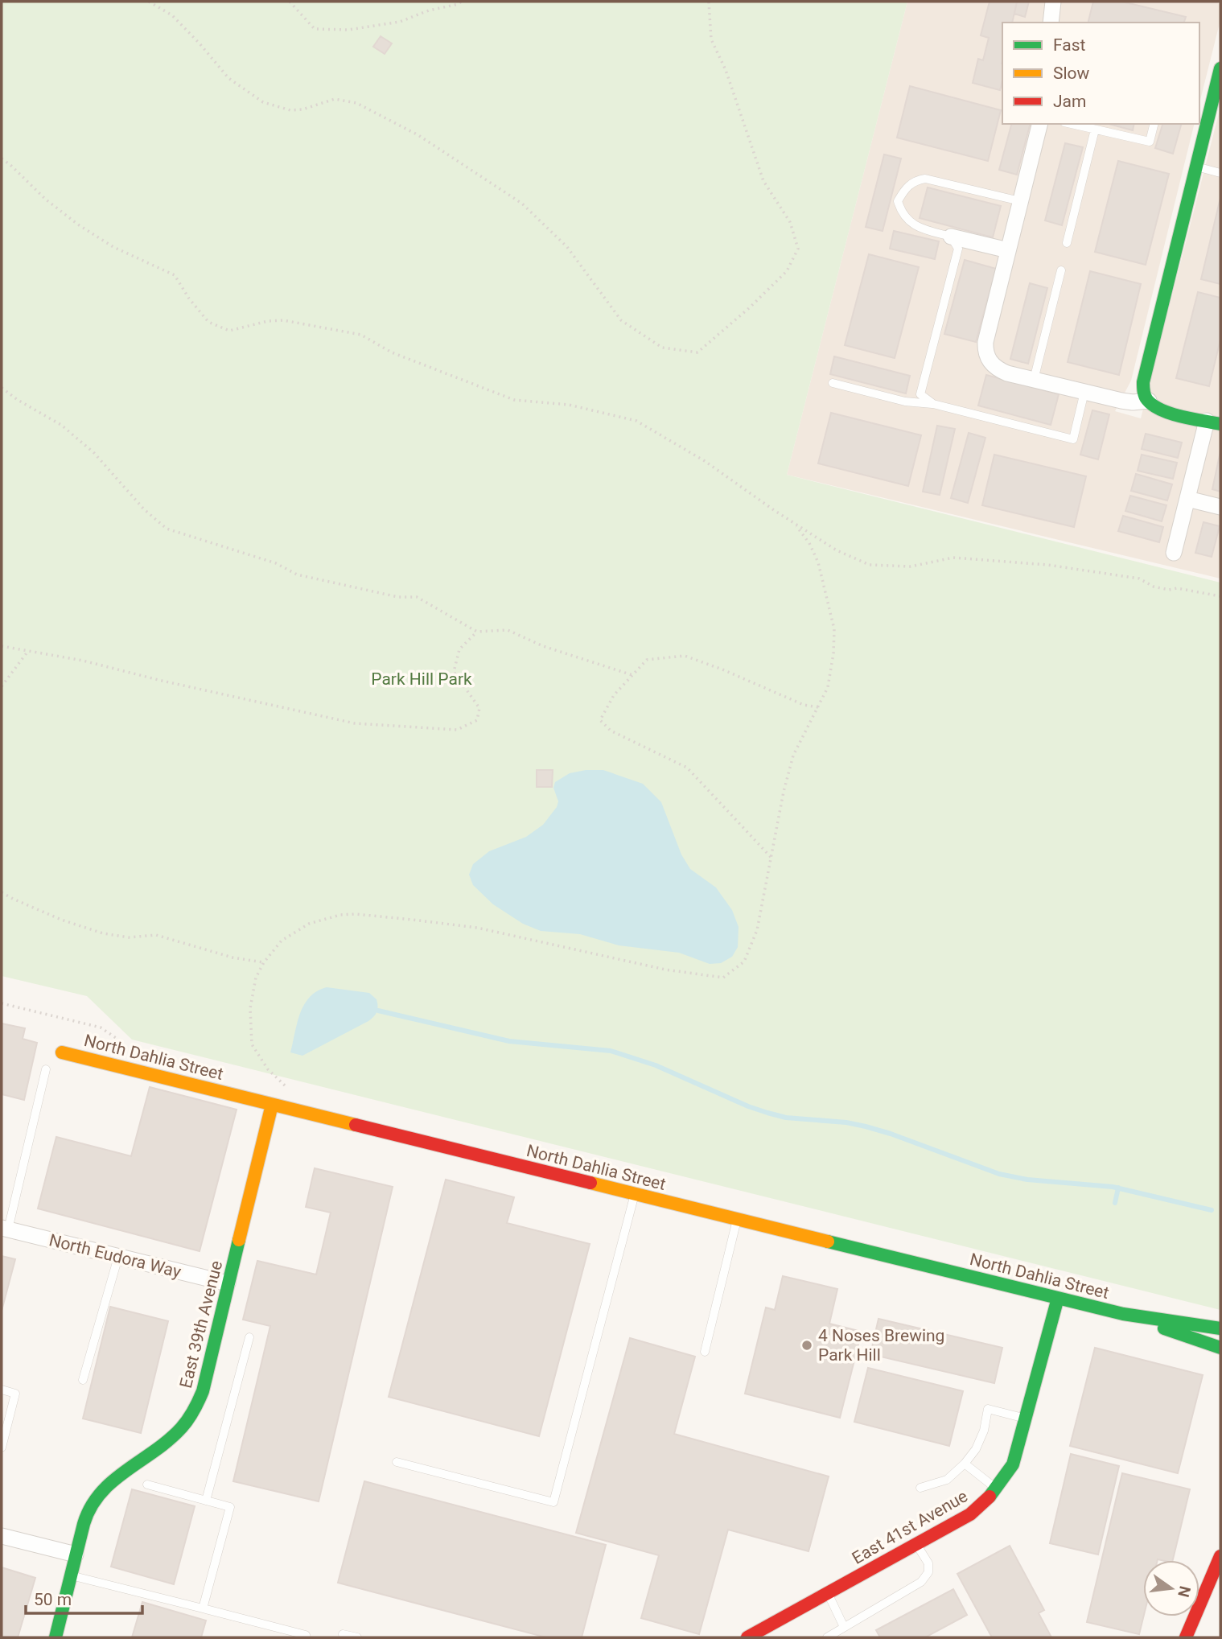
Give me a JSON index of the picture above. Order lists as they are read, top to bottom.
{
  "streets": {
    "street": [
      "North Dahlia Street",
      "North Eudora Way",
      "East 39th Avenue",
      "East 41st Avenue"
    ]
  },
  "crossings": [
    ["North Dahlia Street", "East 39th Avenue"],
    ["North Dahlia Street", "East 41st Avenue"],
    ["North Eudora Way", "East 39th Avenue"]
  ],
  "parks": ["Park Hill Park"],
  "places": ["4 Noses Brewing Park Hill"],
  "legend": ["Fast", "Slow", "Jam"],
  "scale_bar": "50 m",
  "north": "right"
}
